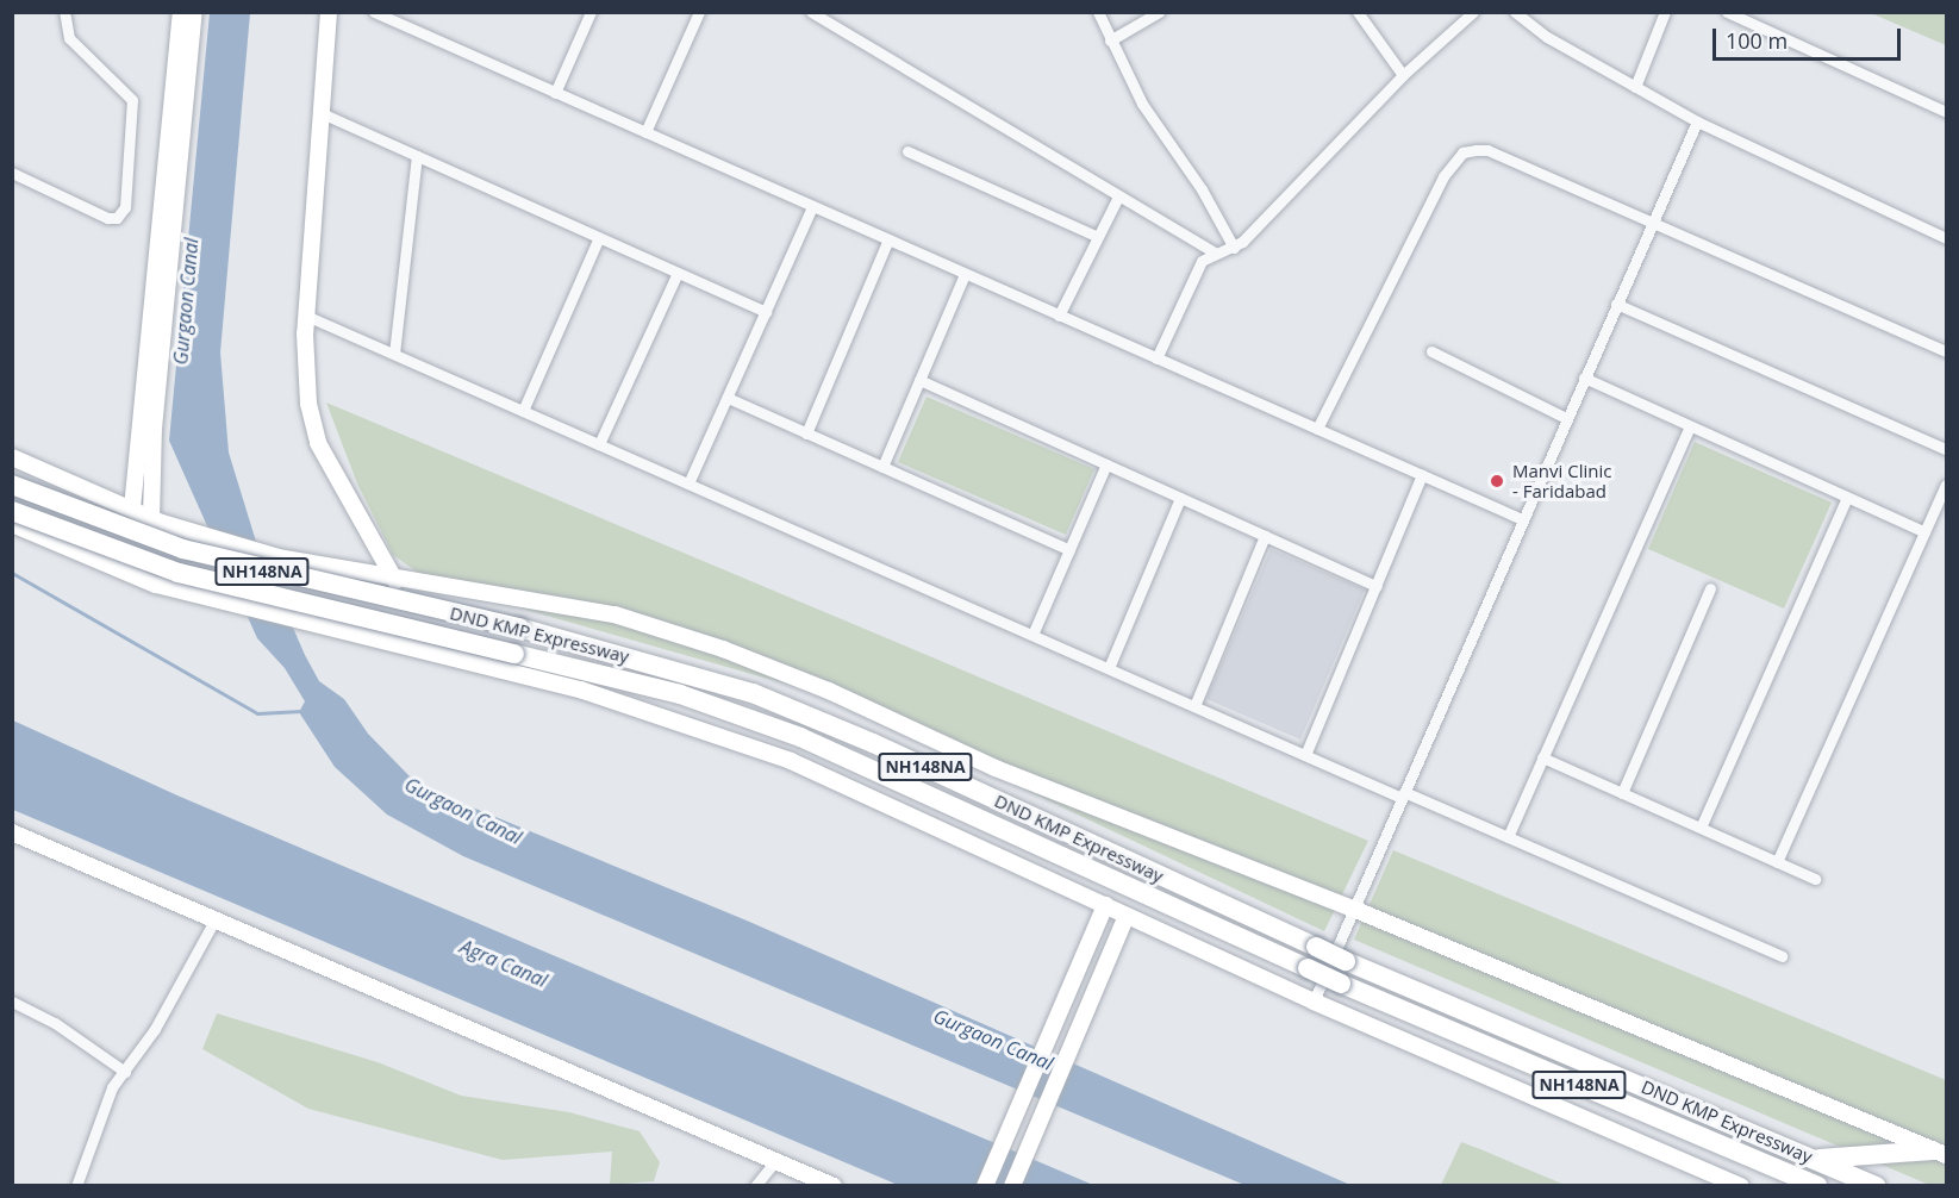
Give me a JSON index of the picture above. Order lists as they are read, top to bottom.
{
  "streets": {
    "highway": ["NH148NA", "DND KMP Expressway"]
  },
  "water": ["Gurgaon Canal", "Agra Canal"],
  "places": ["Manvi Clinic - Faridabad"],
  "scale_bar": "100 m"
}
